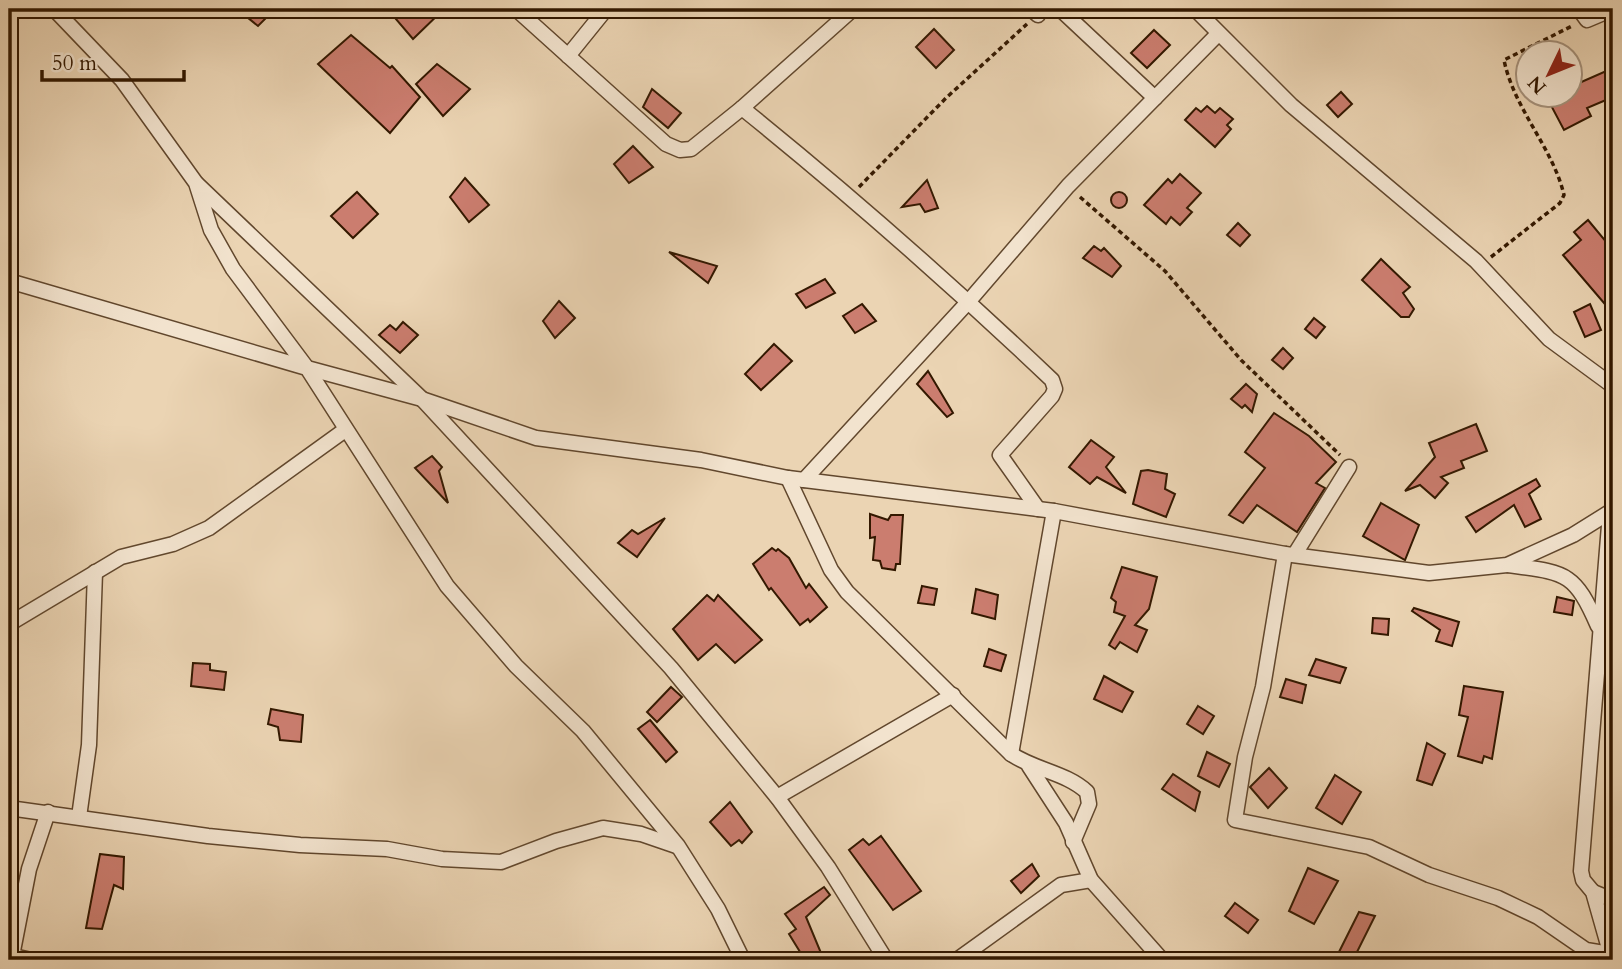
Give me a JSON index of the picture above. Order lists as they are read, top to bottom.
{
  "scale_bar": "50 m",
  "north": "bottom left"
}
